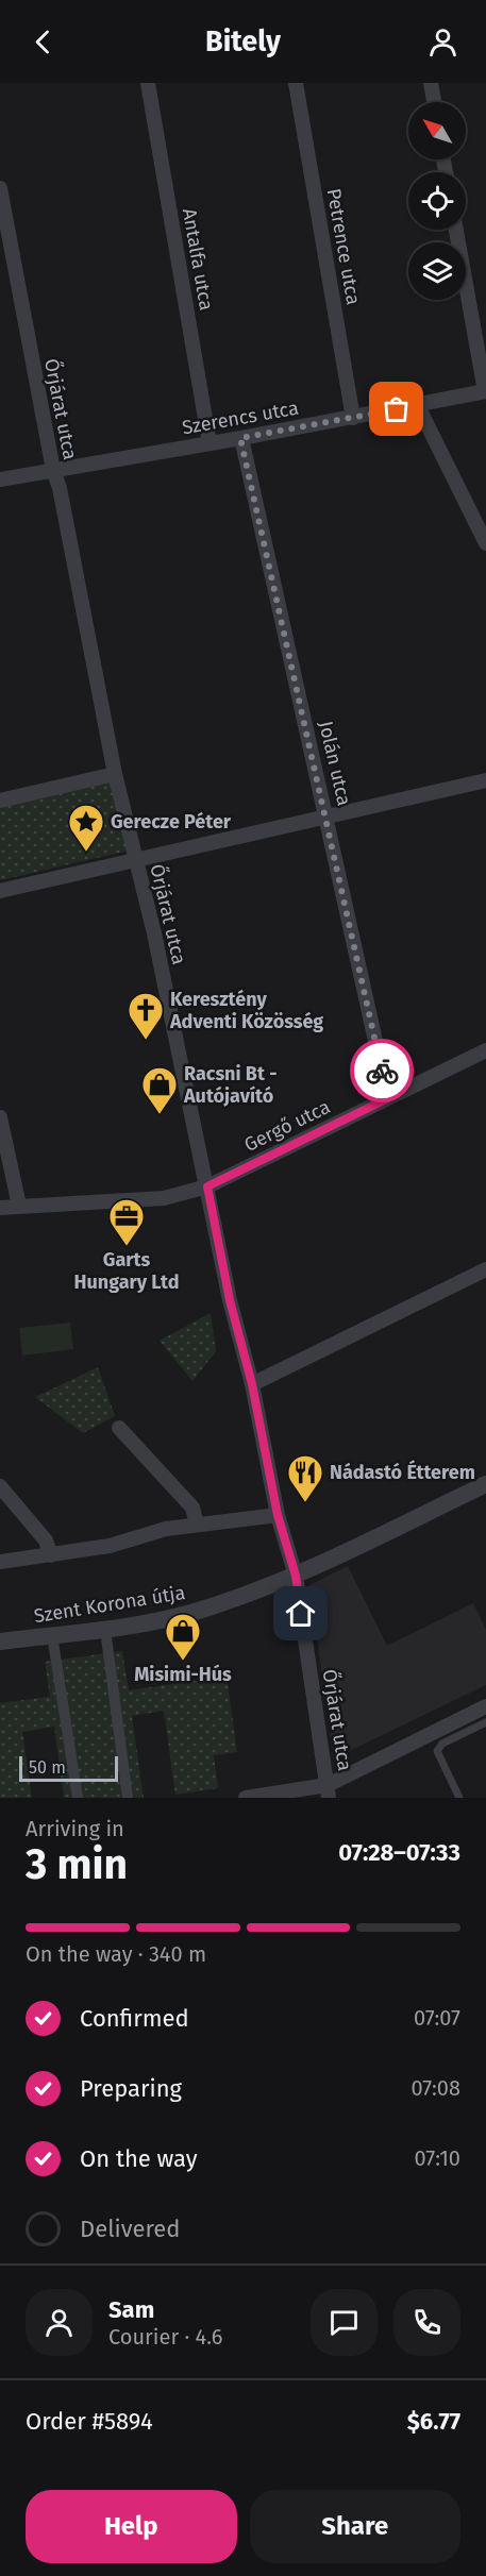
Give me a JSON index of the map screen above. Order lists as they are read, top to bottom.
{
  "streets": {
    "street": [
      "Petrence utca",
      "Antalfa utca",
      "Őrjárat utca",
      "Szerencs utca",
      "Jolán utca",
      "Gergő utca",
      "Szent Korona útja"
    ]
  },
  "crossings": [
    ["Petrence utca", "Szerencs utca"],
    ["Antalfa utca", "Szerencs utca"],
    ["Őrjárat utca", "Szerencs utca"],
    ["Őrjárat utca", "Gergő utca"],
    ["Őrjárat utca", "Szent Korona útja"],
    ["Szerencs utca", "Jolán utca"],
    ["Jolán utca", "Gergő utca"]
  ],
  "places": {
    "place": ["Gerecze Péter"],
    "church": ["Keresztény Adventi Közösség"],
    "shop": ["Racsni Bt - Autójavító", "Misimi-Hús"],
    "office": ["Garts Hungary Ltd"],
    "restaurant": ["Nádastó Étterem"]
  },
  "scale_bar": "50 m",
  "north": "top left",
  "page": {
    "header": "Bitely",
    "scale": "50 m",
    "heading": ["3 min", "Arriving in", "07:28–07:33"],
    "panel": [
      "Sam",
      "Courier · 4.6",
      "Order #5894",
      "$6.77"
    ],
    "bar": "On the way · 340 m",
    "list": [
      ["Confirmed", "07:07"],
      ["Preparing", "07:08"],
      ["On the way", "07:10"],
      "Delivered"
    ],
    "buttons": ["Help", "Share"]
  }
}
